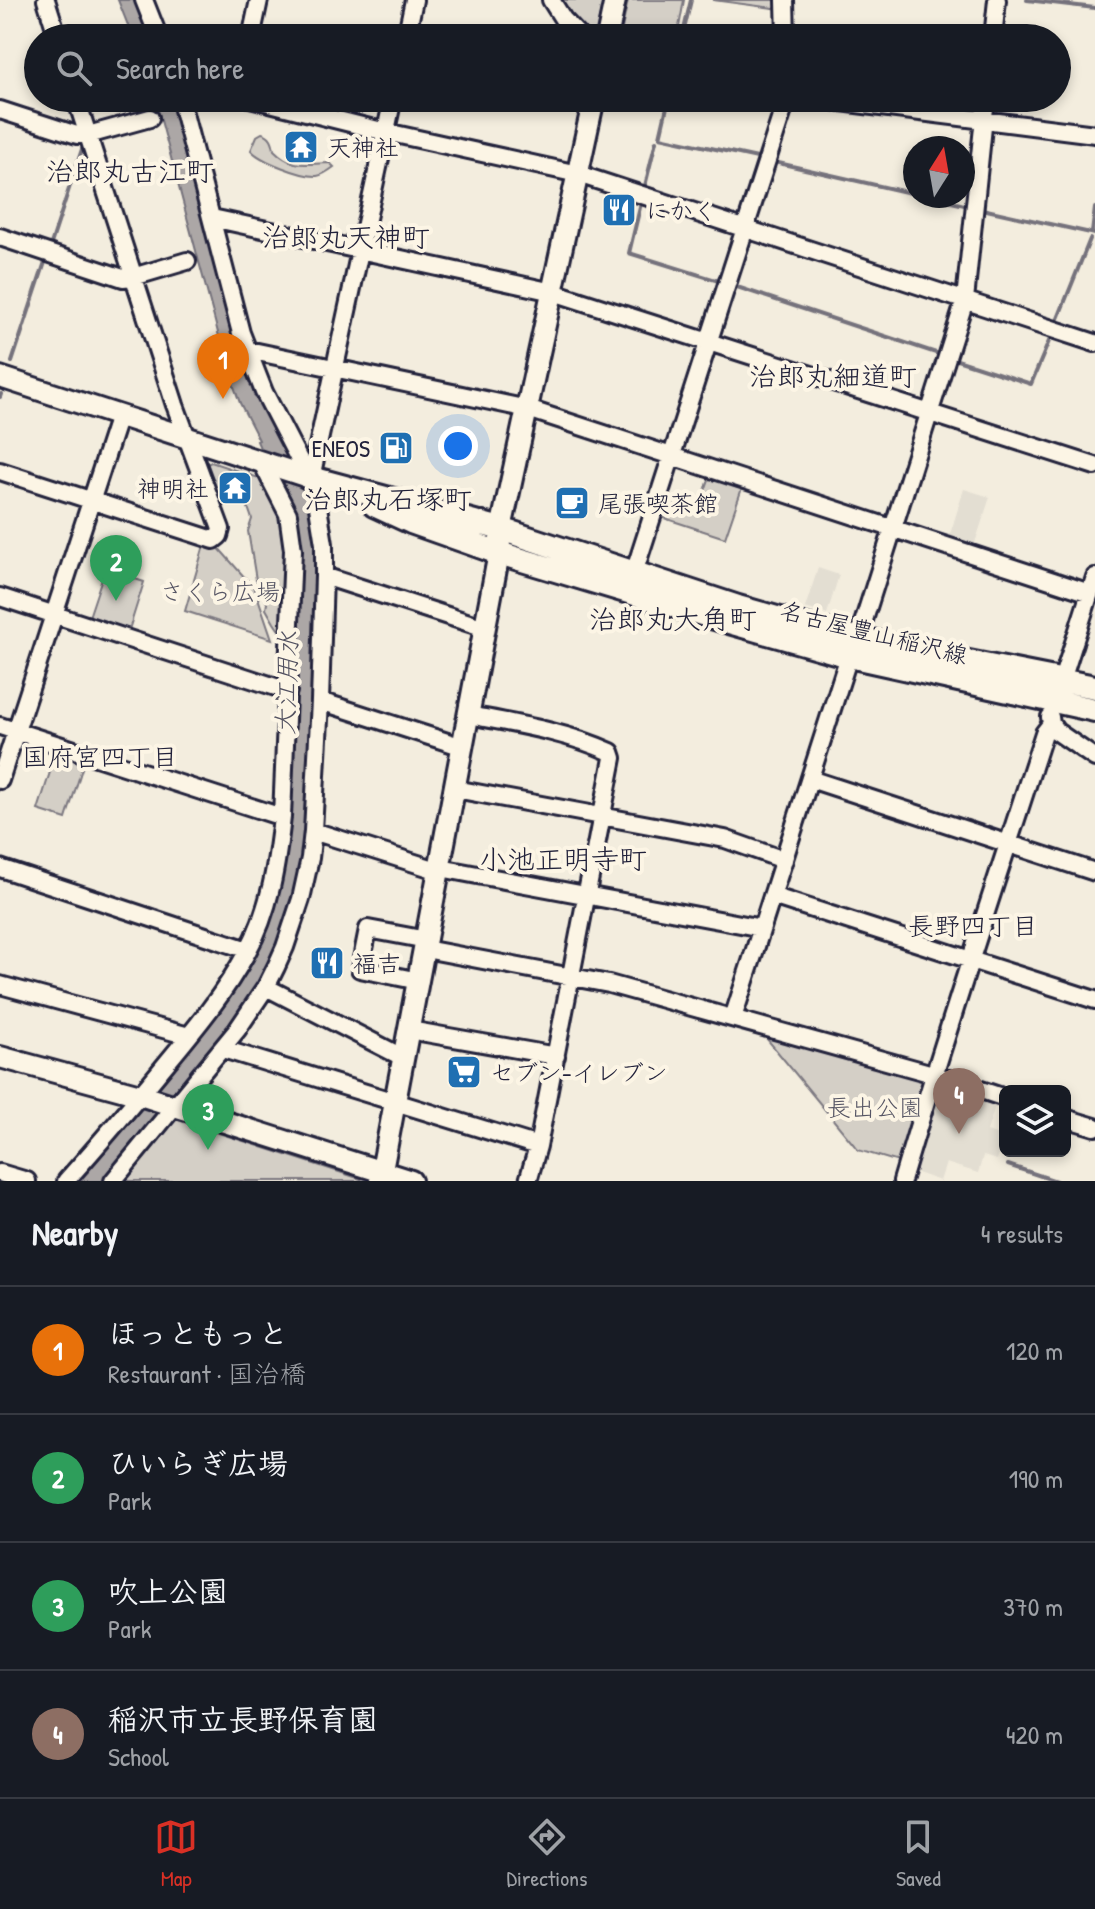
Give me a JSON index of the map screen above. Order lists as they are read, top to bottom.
{
  "streets": {
    "main road": ["名古屋豊山稲沢線"]
  },
  "districts": [
    "治郎丸古江町",
    "治郎丸天神町",
    "治郎丸細道町",
    "治郎丸石塚町",
    "治郎丸大角町",
    "国府宮四丁目",
    "小池正明寺町",
    "長野四丁目"
  ],
  "water": ["大江用水"],
  "parks": ["さくら広場", "長出公園"],
  "places": {
    "temple": ["天神社", "神明社"],
    "restaurant": ["にかく", "福吉"],
    "fuel station": ["ENEOS"],
    "cafe": ["尾張喫茶館"],
    "supermarket": ["セブン-イレブン"]
  },
  "north": "top",
  "page": {
    "search": "Search here",
    "pins": [
      "1",
      "2",
      "4",
      "3"
    ],
    "heading": ["Nearby", "4 results"],
    "list": [
      {
        "mark": "1",
        "name": "ほっともっと",
        "note": "Restaurant · 国治橋",
        "value": "120 m"
      },
      {
        "mark": "2",
        "name": "ひいらぎ広場",
        "note": "Park",
        "value": "190 m"
      },
      {
        "mark": "3",
        "name": "吹上公園",
        "note": "Park",
        "value": "370 m"
      },
      {
        "mark": "4",
        "name": "稲沢市立長野保育園",
        "note": "School",
        "value": "420 m"
      }
    ],
    "nav": ["Map", "Directions", "Saved"]
  }
}
